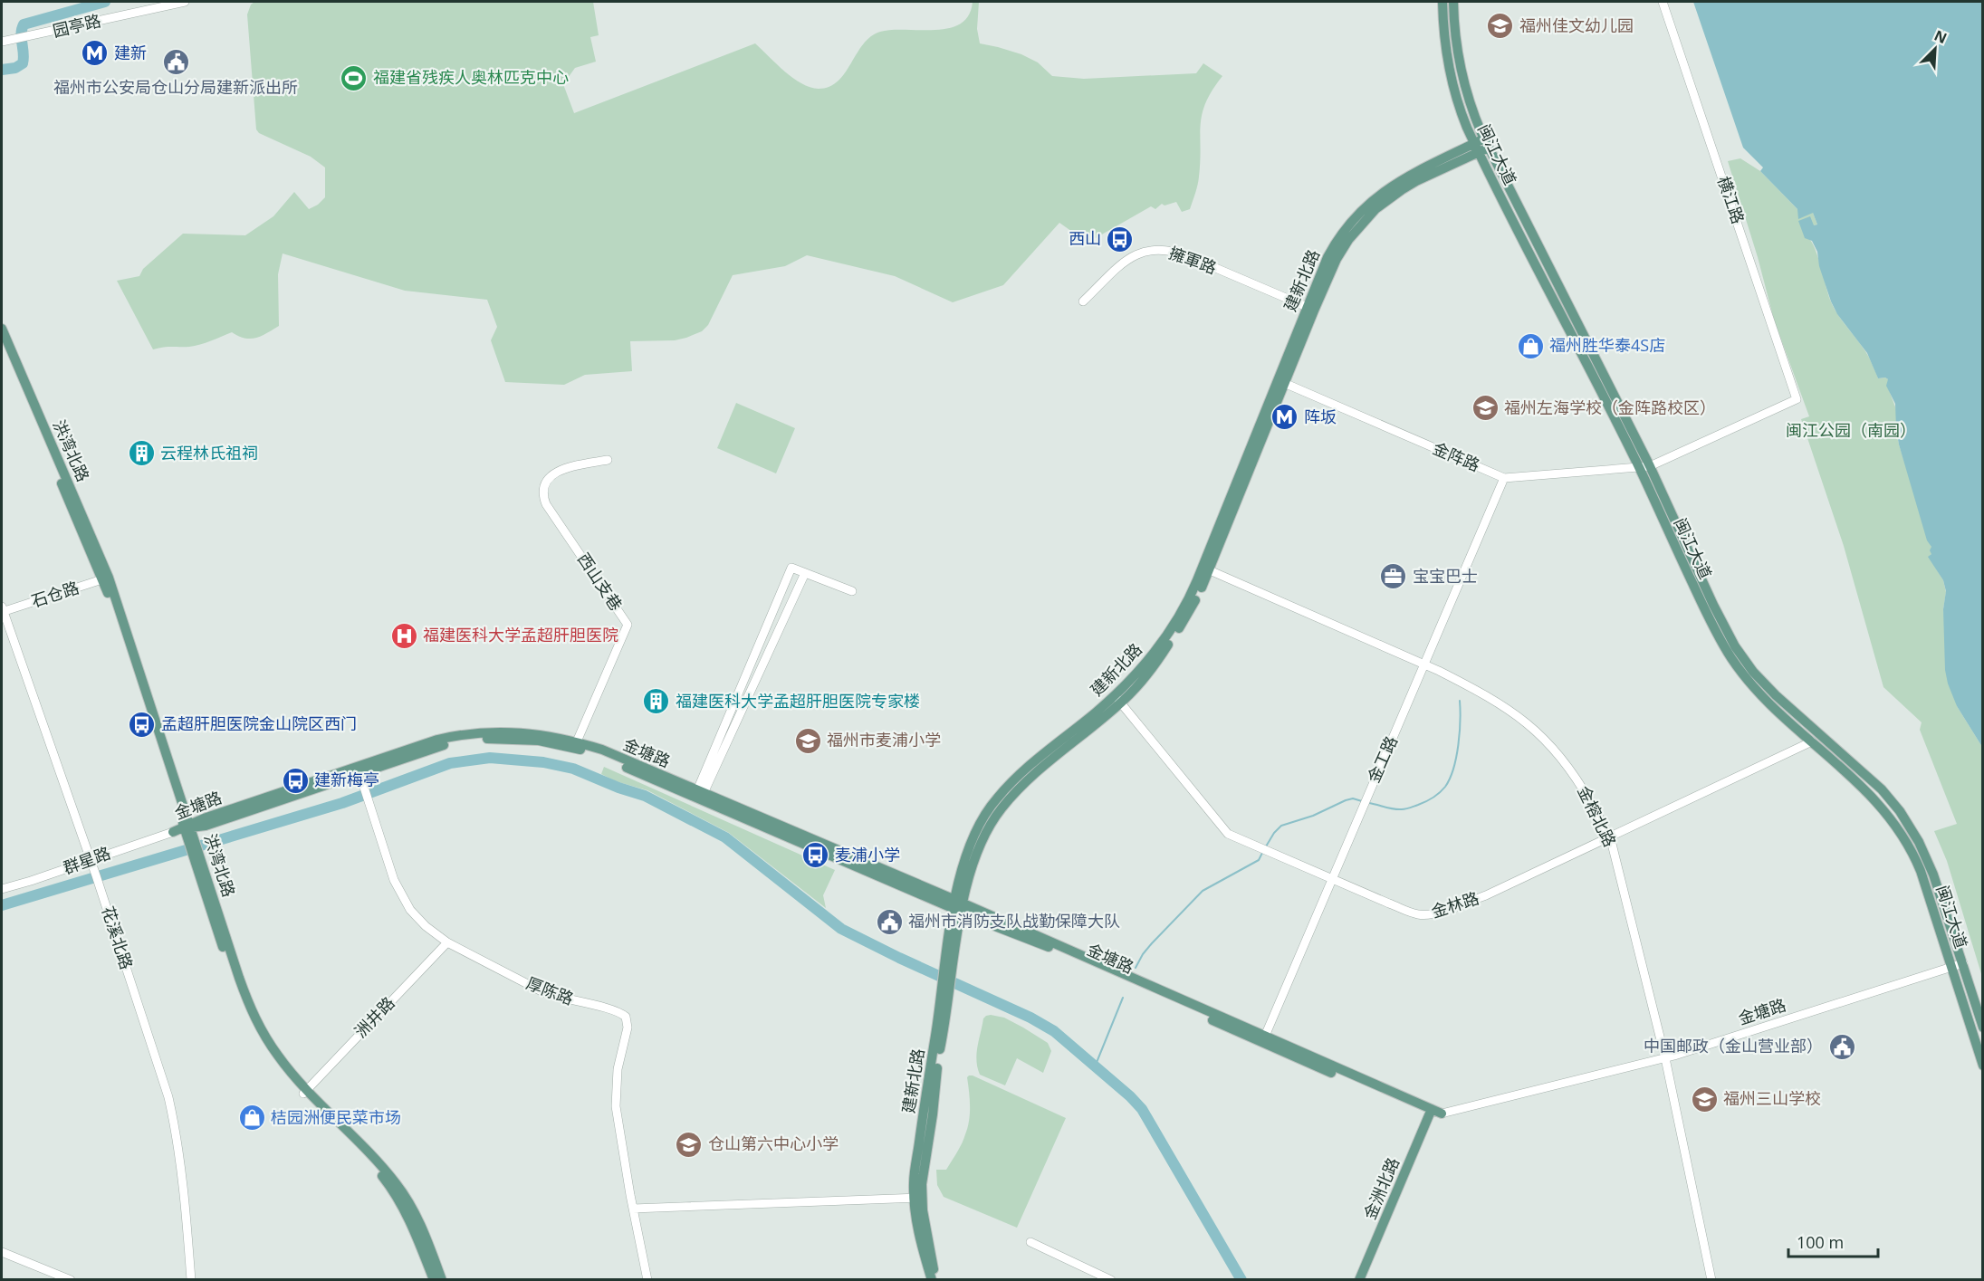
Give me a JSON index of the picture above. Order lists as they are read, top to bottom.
{
  "streets": {
    "main road": [
      "闽江大道",
      "建新北路",
      "洪湾北路",
      "金塘路",
      "金洲北路"
    ],
    "street": [
      "园亭路",
      "横江路",
      "擁軍路",
      "金阵路",
      "西山支巷",
      "石仓路",
      "金工路",
      "金榕北路",
      "群星路",
      "金林路",
      "花溪北路",
      "厚陈路",
      "洲井路"
    ]
  },
  "crossings": [
    ["闽江大道", "建新北路"],
    ["闽江大道", "金阵路"],
    ["闽江大道", "金塘路"],
    ["闽江大道", "金林路"],
    ["横江路", "金阵路"],
    ["擁軍路", "建新北路"],
    ["建新北路", "金阵路"],
    ["建新北路", "金塘路"],
    ["建新北路", "金榕北路"],
    ["建新北路", "金林路"],
    ["洪湾北路", "石仓路"],
    ["洪湾北路", "金塘路"],
    ["洪湾北路", "洲井路"],
    ["金阵路", "金工路"],
    ["西山支巷", "金塘路"],
    ["石仓路", "花溪北路"],
    ["金塘路", "金工路"],
    ["金塘路", "金榕北路"],
    ["金塘路", "群星路"],
    ["金塘路", "厚陈路"],
    ["金塘路", "金洲北路"],
    ["金工路", "金榕北路"],
    ["金工路", "金林路"],
    ["金榕北路", "金林路"],
    ["群星路", "花溪北路"],
    ["厚陈路", "洲井路"]
  ],
  "parks": ["闽江公园（南园）"],
  "places": {
    "school or university": [
      "福州佳文幼儿园",
      "福州左海学校（金阵路校区）",
      "福州市麦浦小学",
      "福州三山学校",
      "仓山第六中心小学"
    ],
    "metro station": ["建新", "阵坂"],
    "public building": ["福州市公安局仓山分局建新派出所", "福州市消防支队战勤保障大队", "中国邮政（金山营业部）"],
    "sports": ["福建省残疾人奥林匹克中心"],
    "bus stop": [
      "西山",
      "孟超肝胆医院金山院区西门",
      "建新梅亭",
      "麦浦小学"
    ],
    "shop": ["福州胜华泰4S店", "桔园洲便民菜市场"],
    "building": ["云程林氏祖祠", "福建医科大学孟超肝胆医院专家楼"],
    "office": ["宝宝巴士"],
    "hospital": ["福建医科大学孟超肝胆医院"]
  },
  "scale_bar": "100 m",
  "north": "top right"
}
